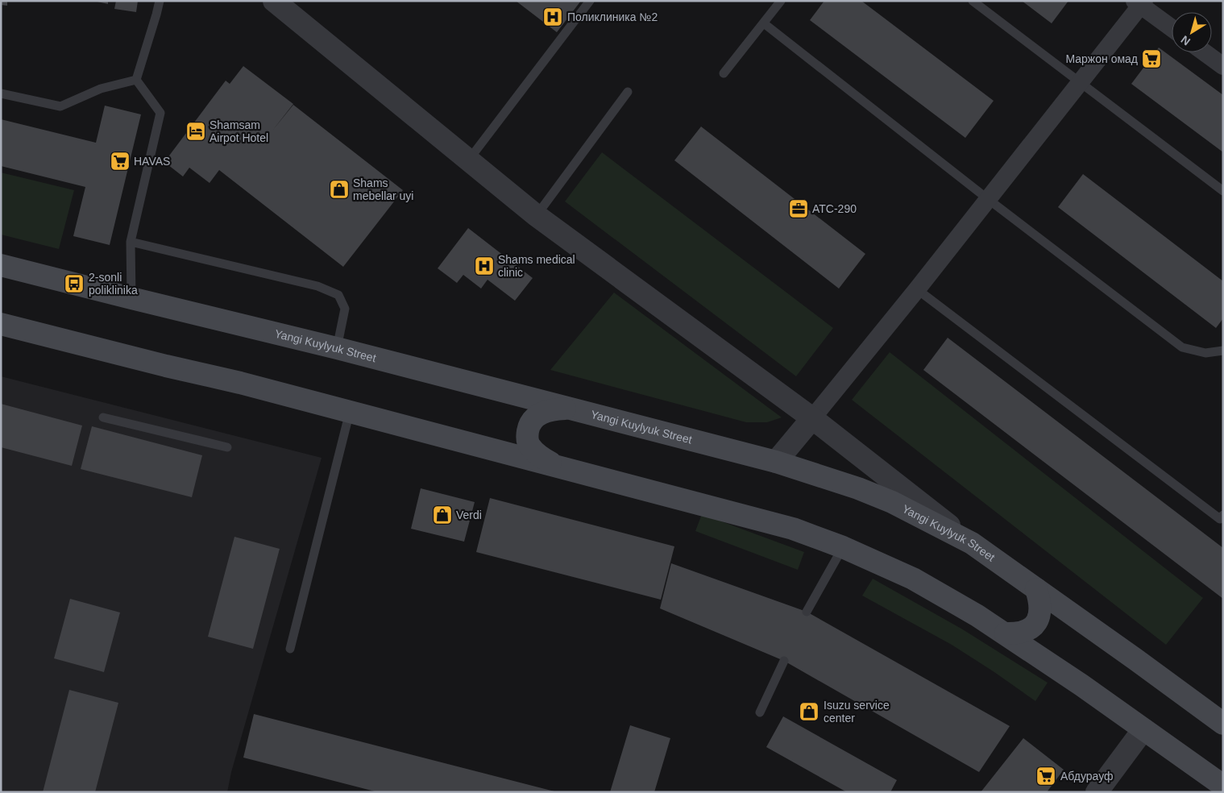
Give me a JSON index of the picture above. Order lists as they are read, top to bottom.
{
  "streets": {
    "main road": ["Yangi Kuylyuk Street"]
  },
  "places": {
    "hospital": ["Поликлиника №2", "Shams medical clinic"],
    "supermarket": ["Маржон омад", "HAVAS", "Абдурауф"],
    "hotel": ["Shamsam Airpot Hotel"],
    "shop": ["Shams mebellar uyi", "Verdi", "Isuzu service center"],
    "office": ["ATC-290"],
    "bus stop": ["2-sonli poliklinika"]
  },
  "north": "bottom left"
}
